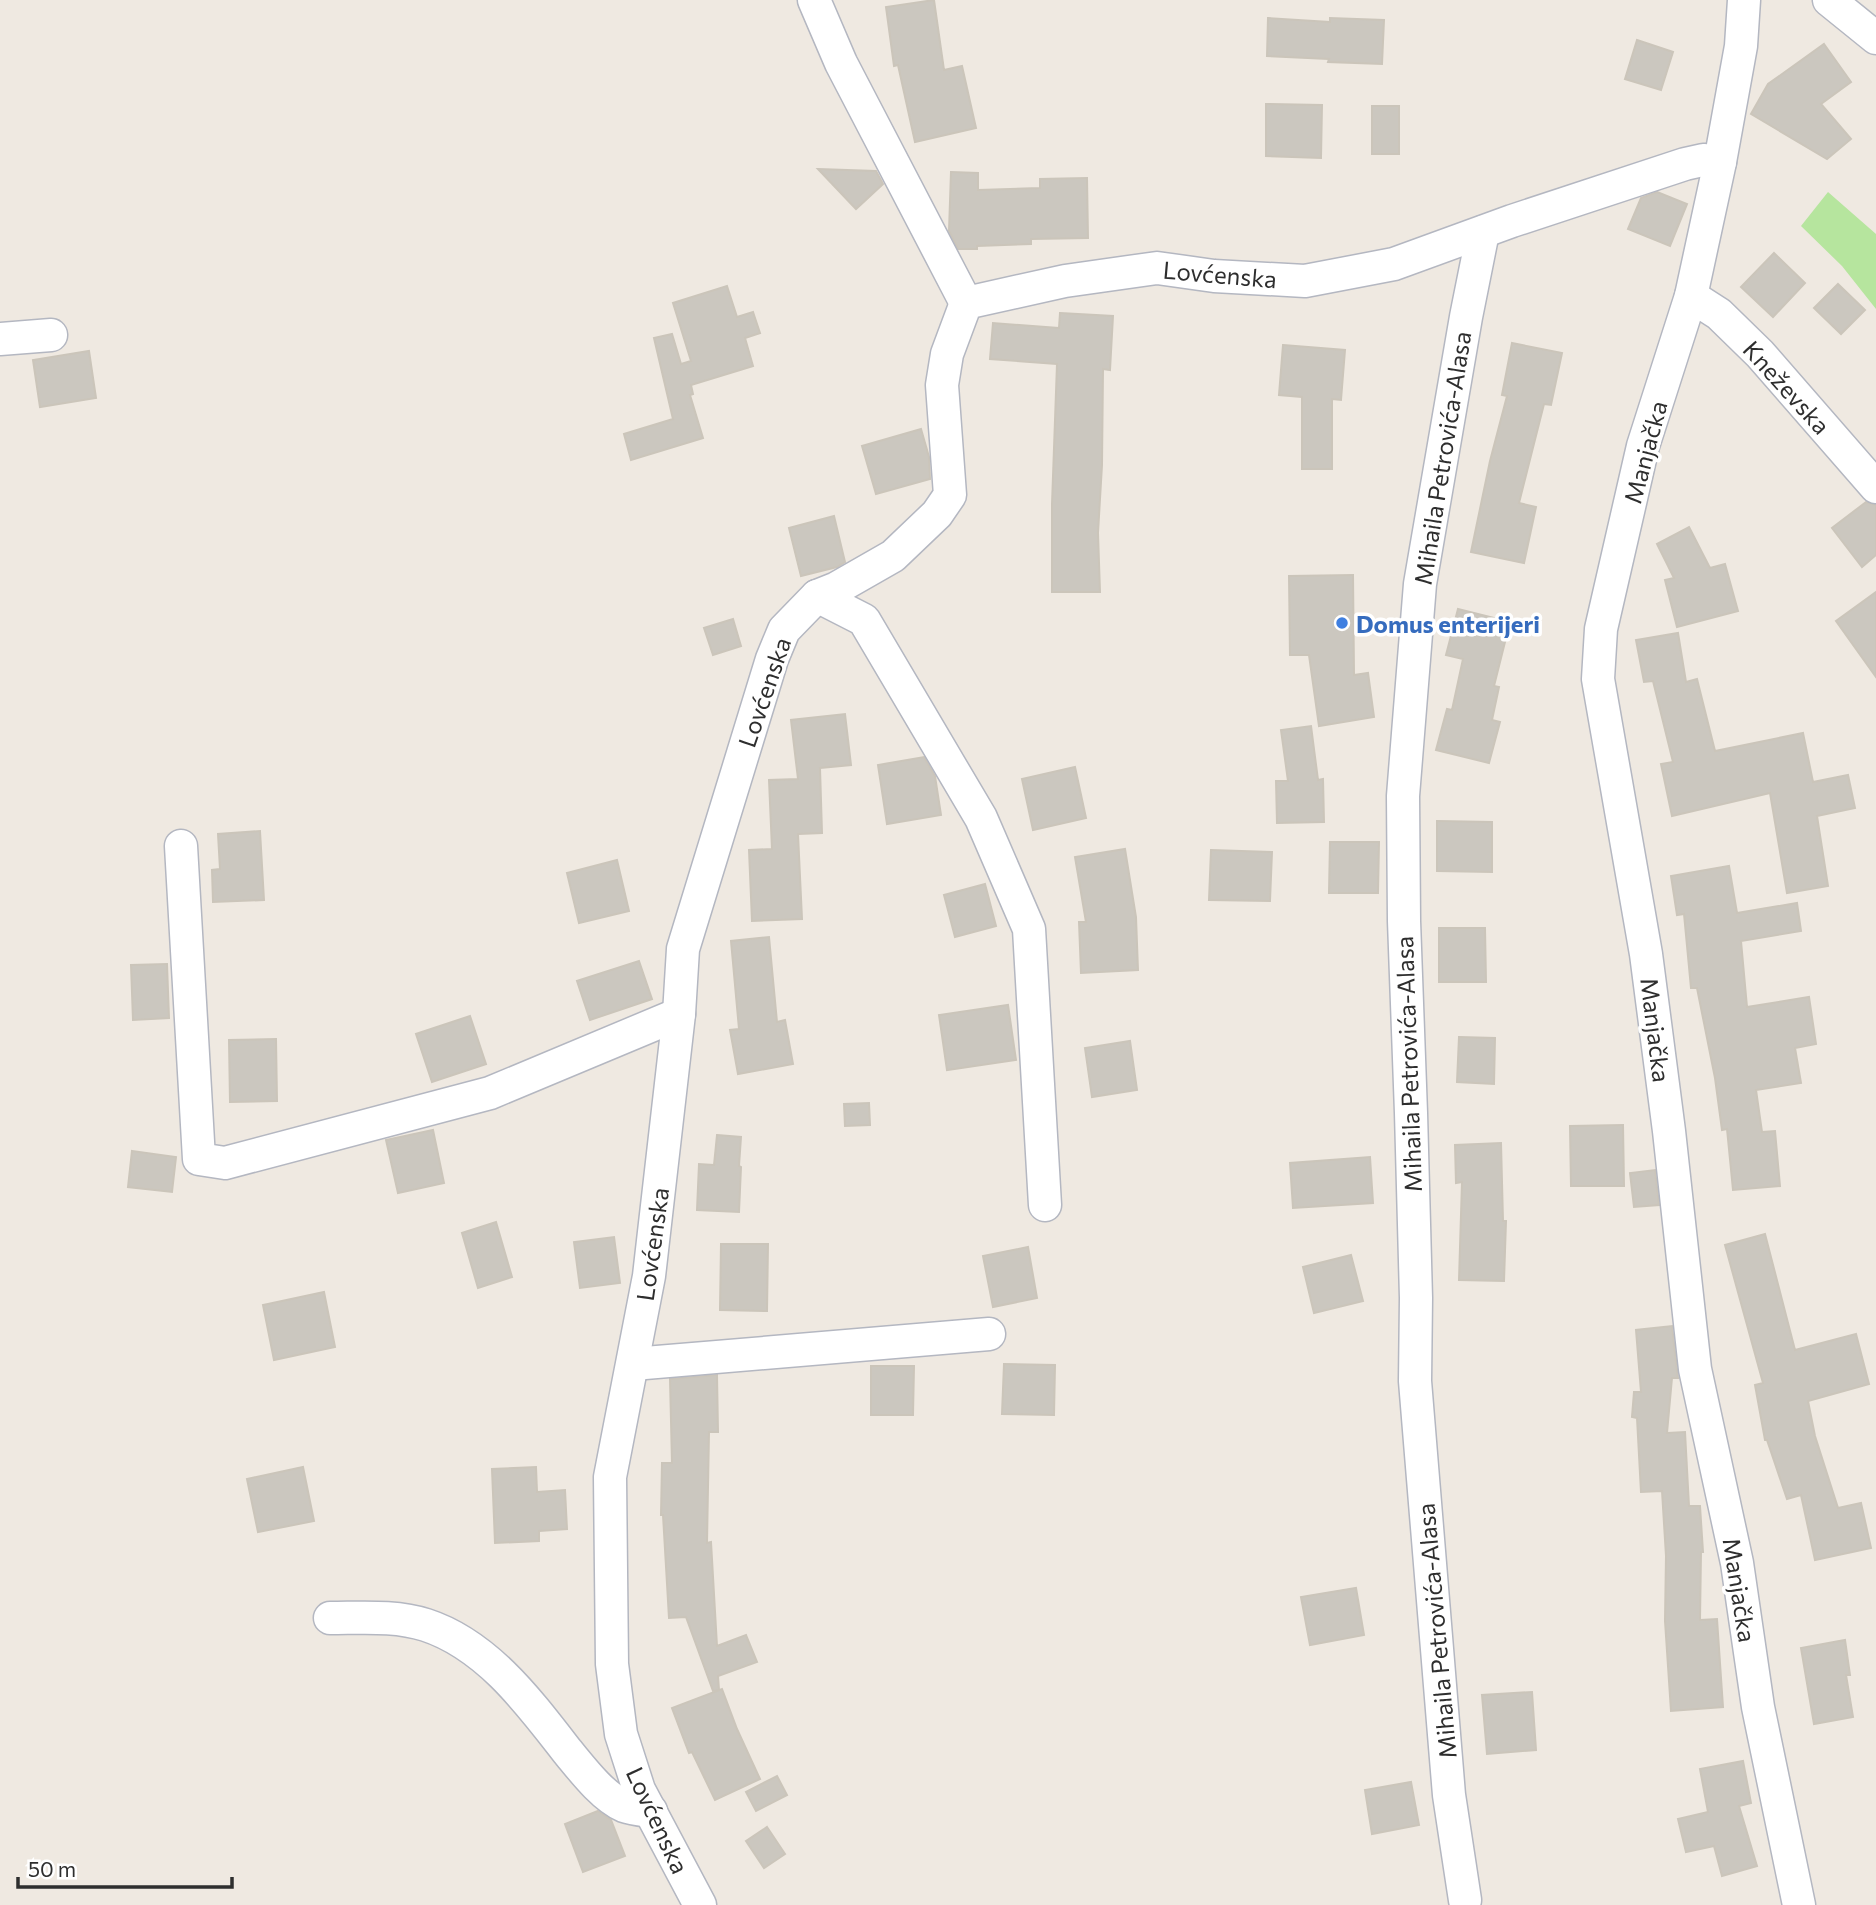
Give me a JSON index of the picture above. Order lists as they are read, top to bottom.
{
  "streets": {
    "street": [
      "Lovćenska",
      "Kneževska",
      "Manjačka",
      "Mihaila Petrovića-Alasa"
    ]
  },
  "crossings": [
    ["Lovćenska", "Manjačka"],
    ["Lovćenska", "Mihaila Petrovića-Alasa"],
    ["Kneževska", "Manjačka"]
  ],
  "places": ["Domus enterijeri"],
  "scale_bar": "50 m"
}
